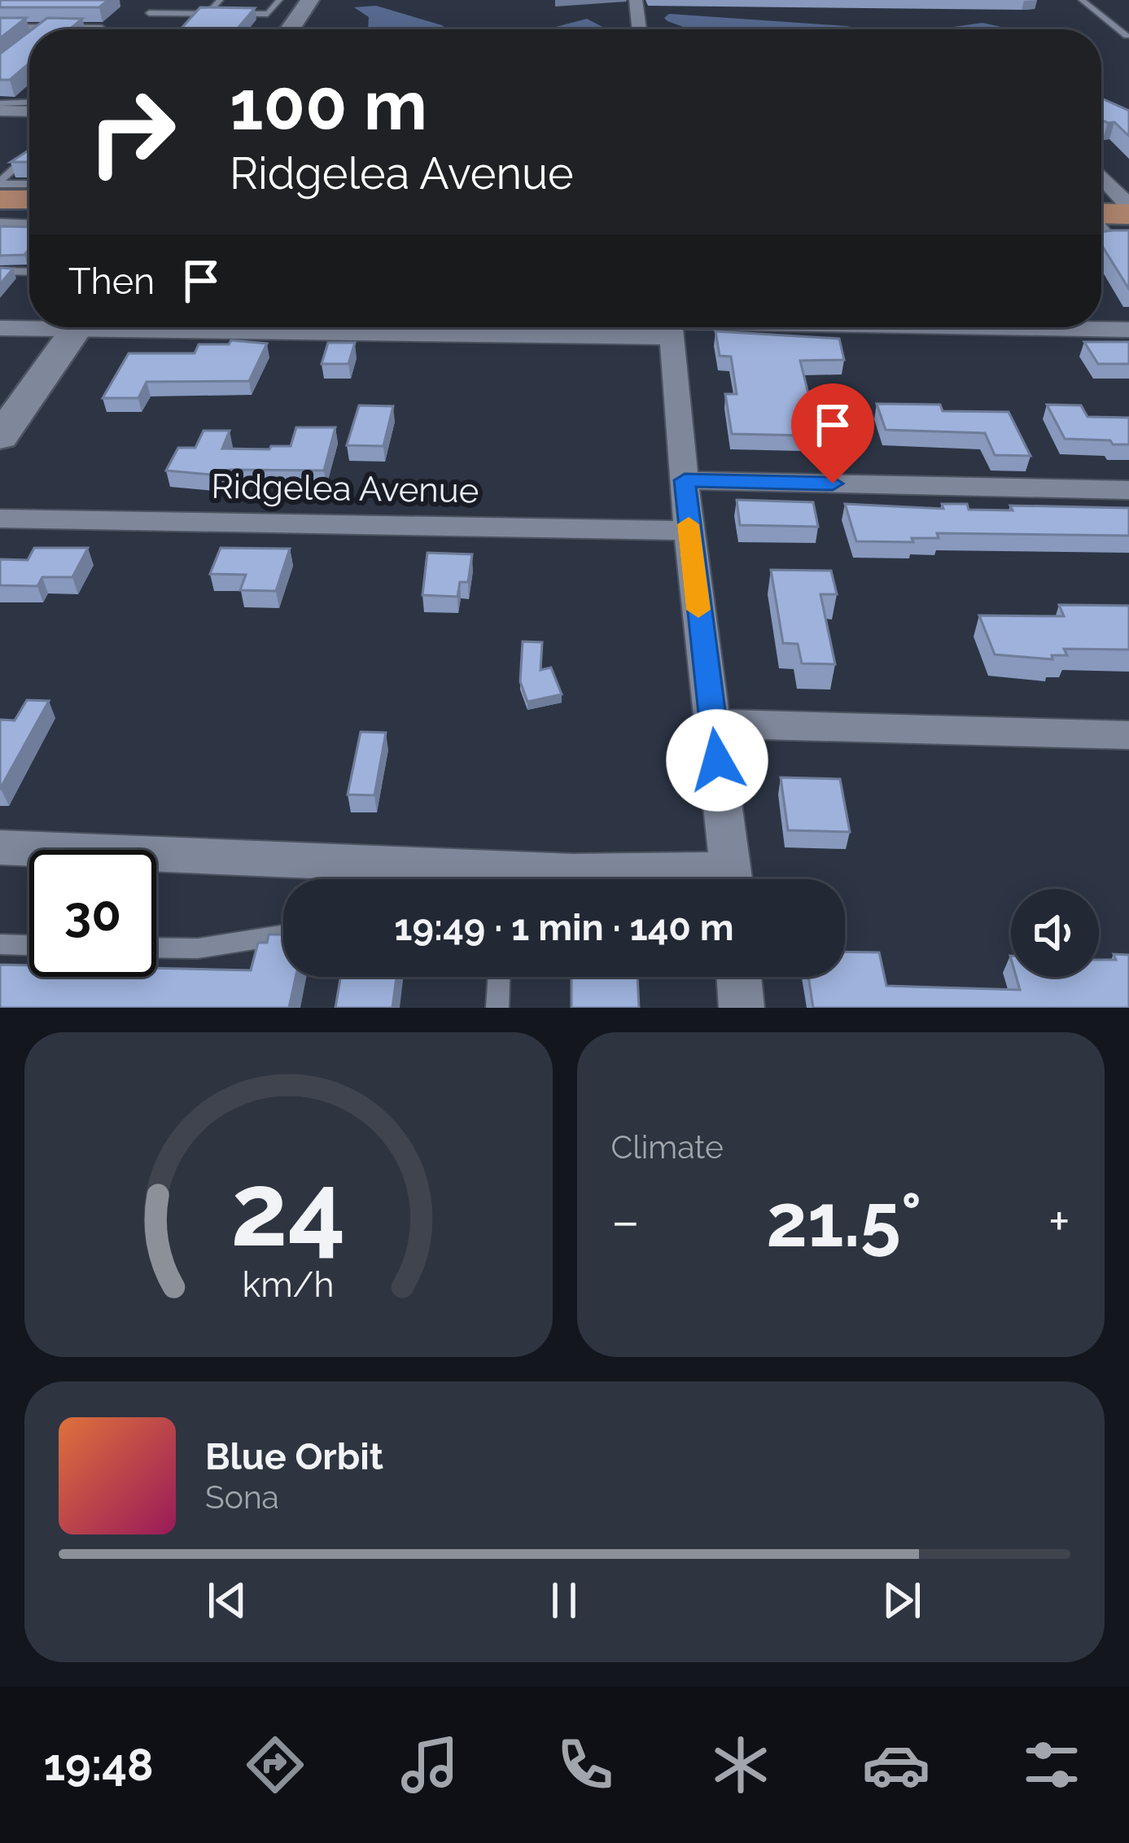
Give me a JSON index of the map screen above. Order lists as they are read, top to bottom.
{
  "streets": {
    "street": ["Ridgelea Avenue"]
  },
  "page": {
    "turn": ["100 m", "Ridgelea Avenue"],
    "then": "Then",
    "limit": "30",
    "trip": "19:49 · 1 min · 140 m",
    "tile": "Climate",
    "heat": ["−", "21.5°", "+"],
    "song": ["Blue Orbit", "Sona"],
    "tabs": "19:48",
    "gauge": ["24", "km/h"]
  }
}
